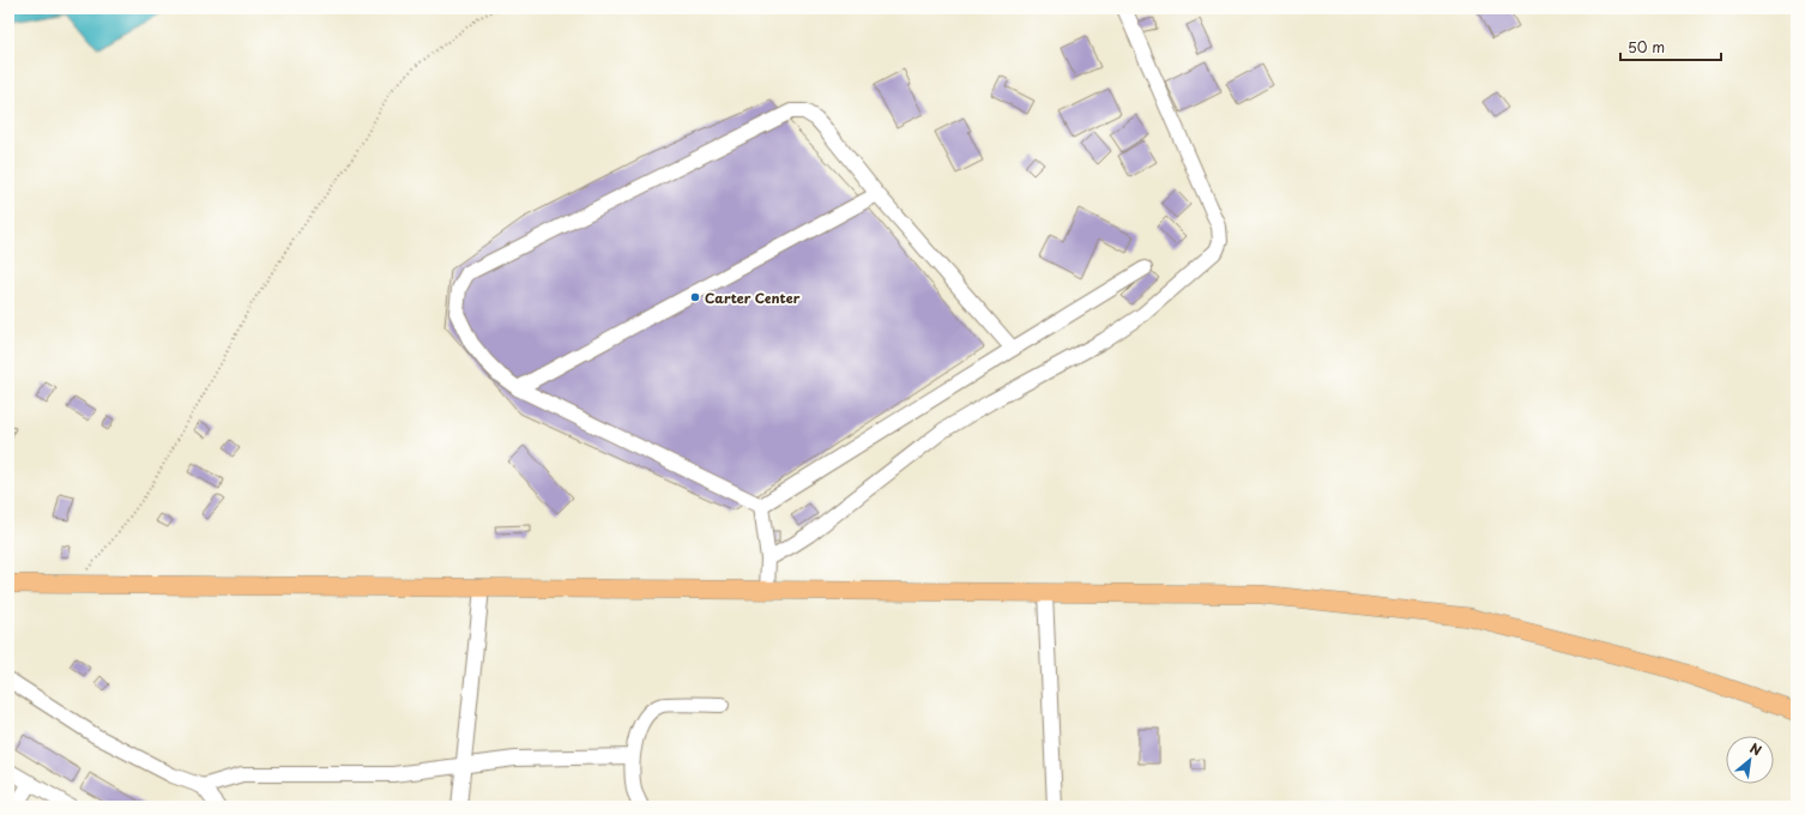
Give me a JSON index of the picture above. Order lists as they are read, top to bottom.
{
  "places": ["Carter Center"],
  "scale_bar": "50 m",
  "north": "top right"
}
